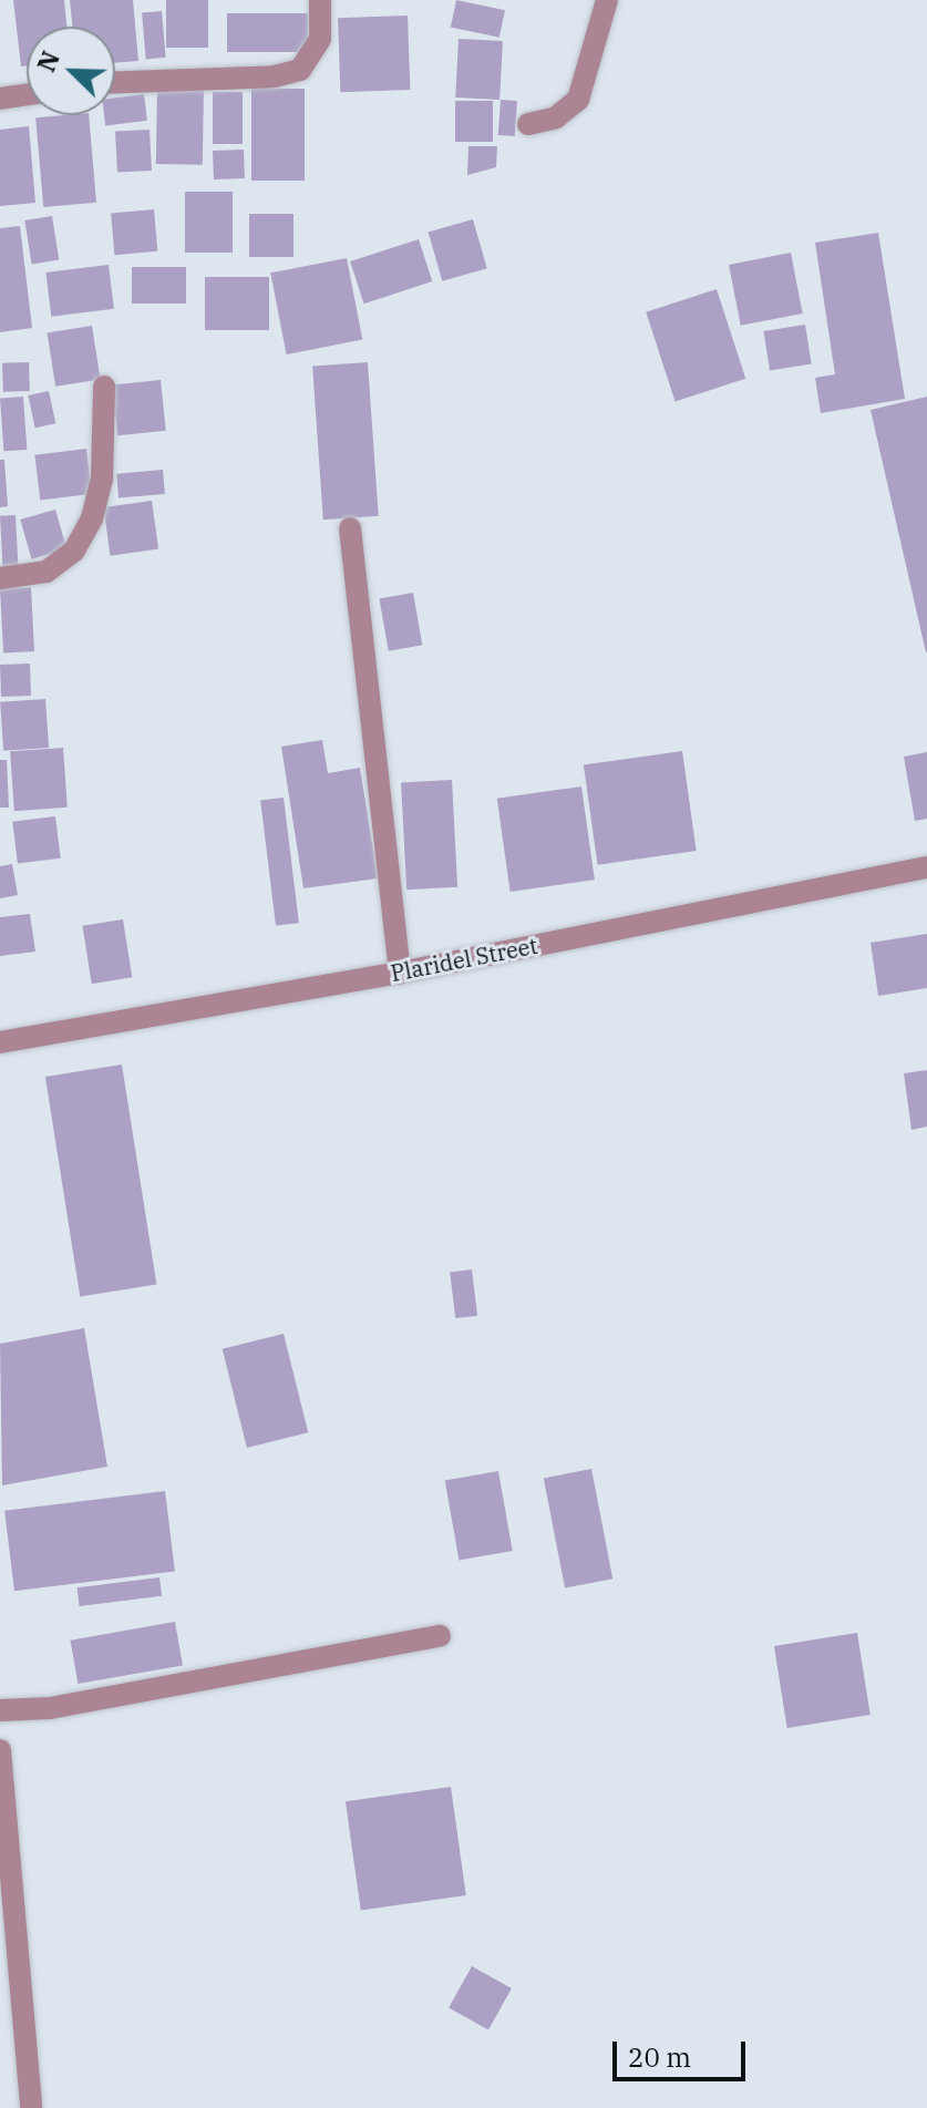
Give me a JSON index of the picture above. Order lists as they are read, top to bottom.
{
  "streets": {
    "street": ["Plaridel Street"]
  },
  "scale_bar": "20 m",
  "north": "top left"
}
